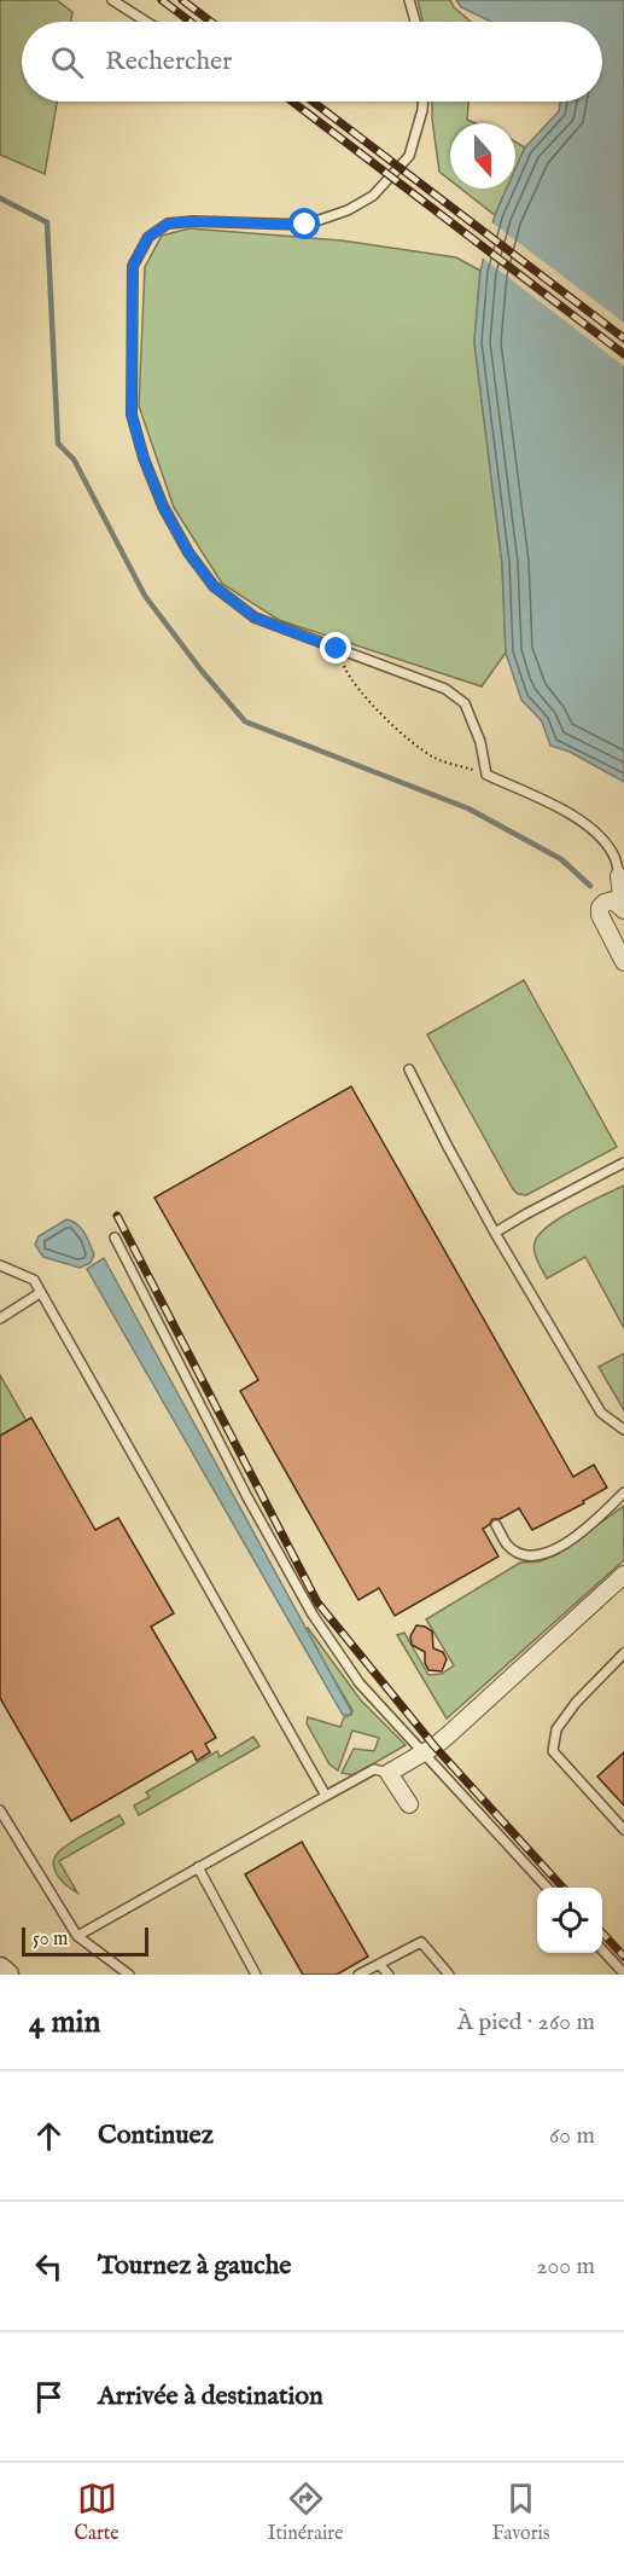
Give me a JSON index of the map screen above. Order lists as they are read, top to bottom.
{
  "scale_bar": "50 m",
  "north": "bottom",
  "page": {
    "search": "Rechercher",
    "scale": "50 m",
    "heading": ["4 min", "À pied · 260 m"],
    "list": [
      ["Continuez", "60 m"],
      ["Tournez à gauche", "200 m"],
      "Arrivée à destination"
    ],
    "nav": ["Carte", "Itinéraire", "Favoris"]
  }
}
